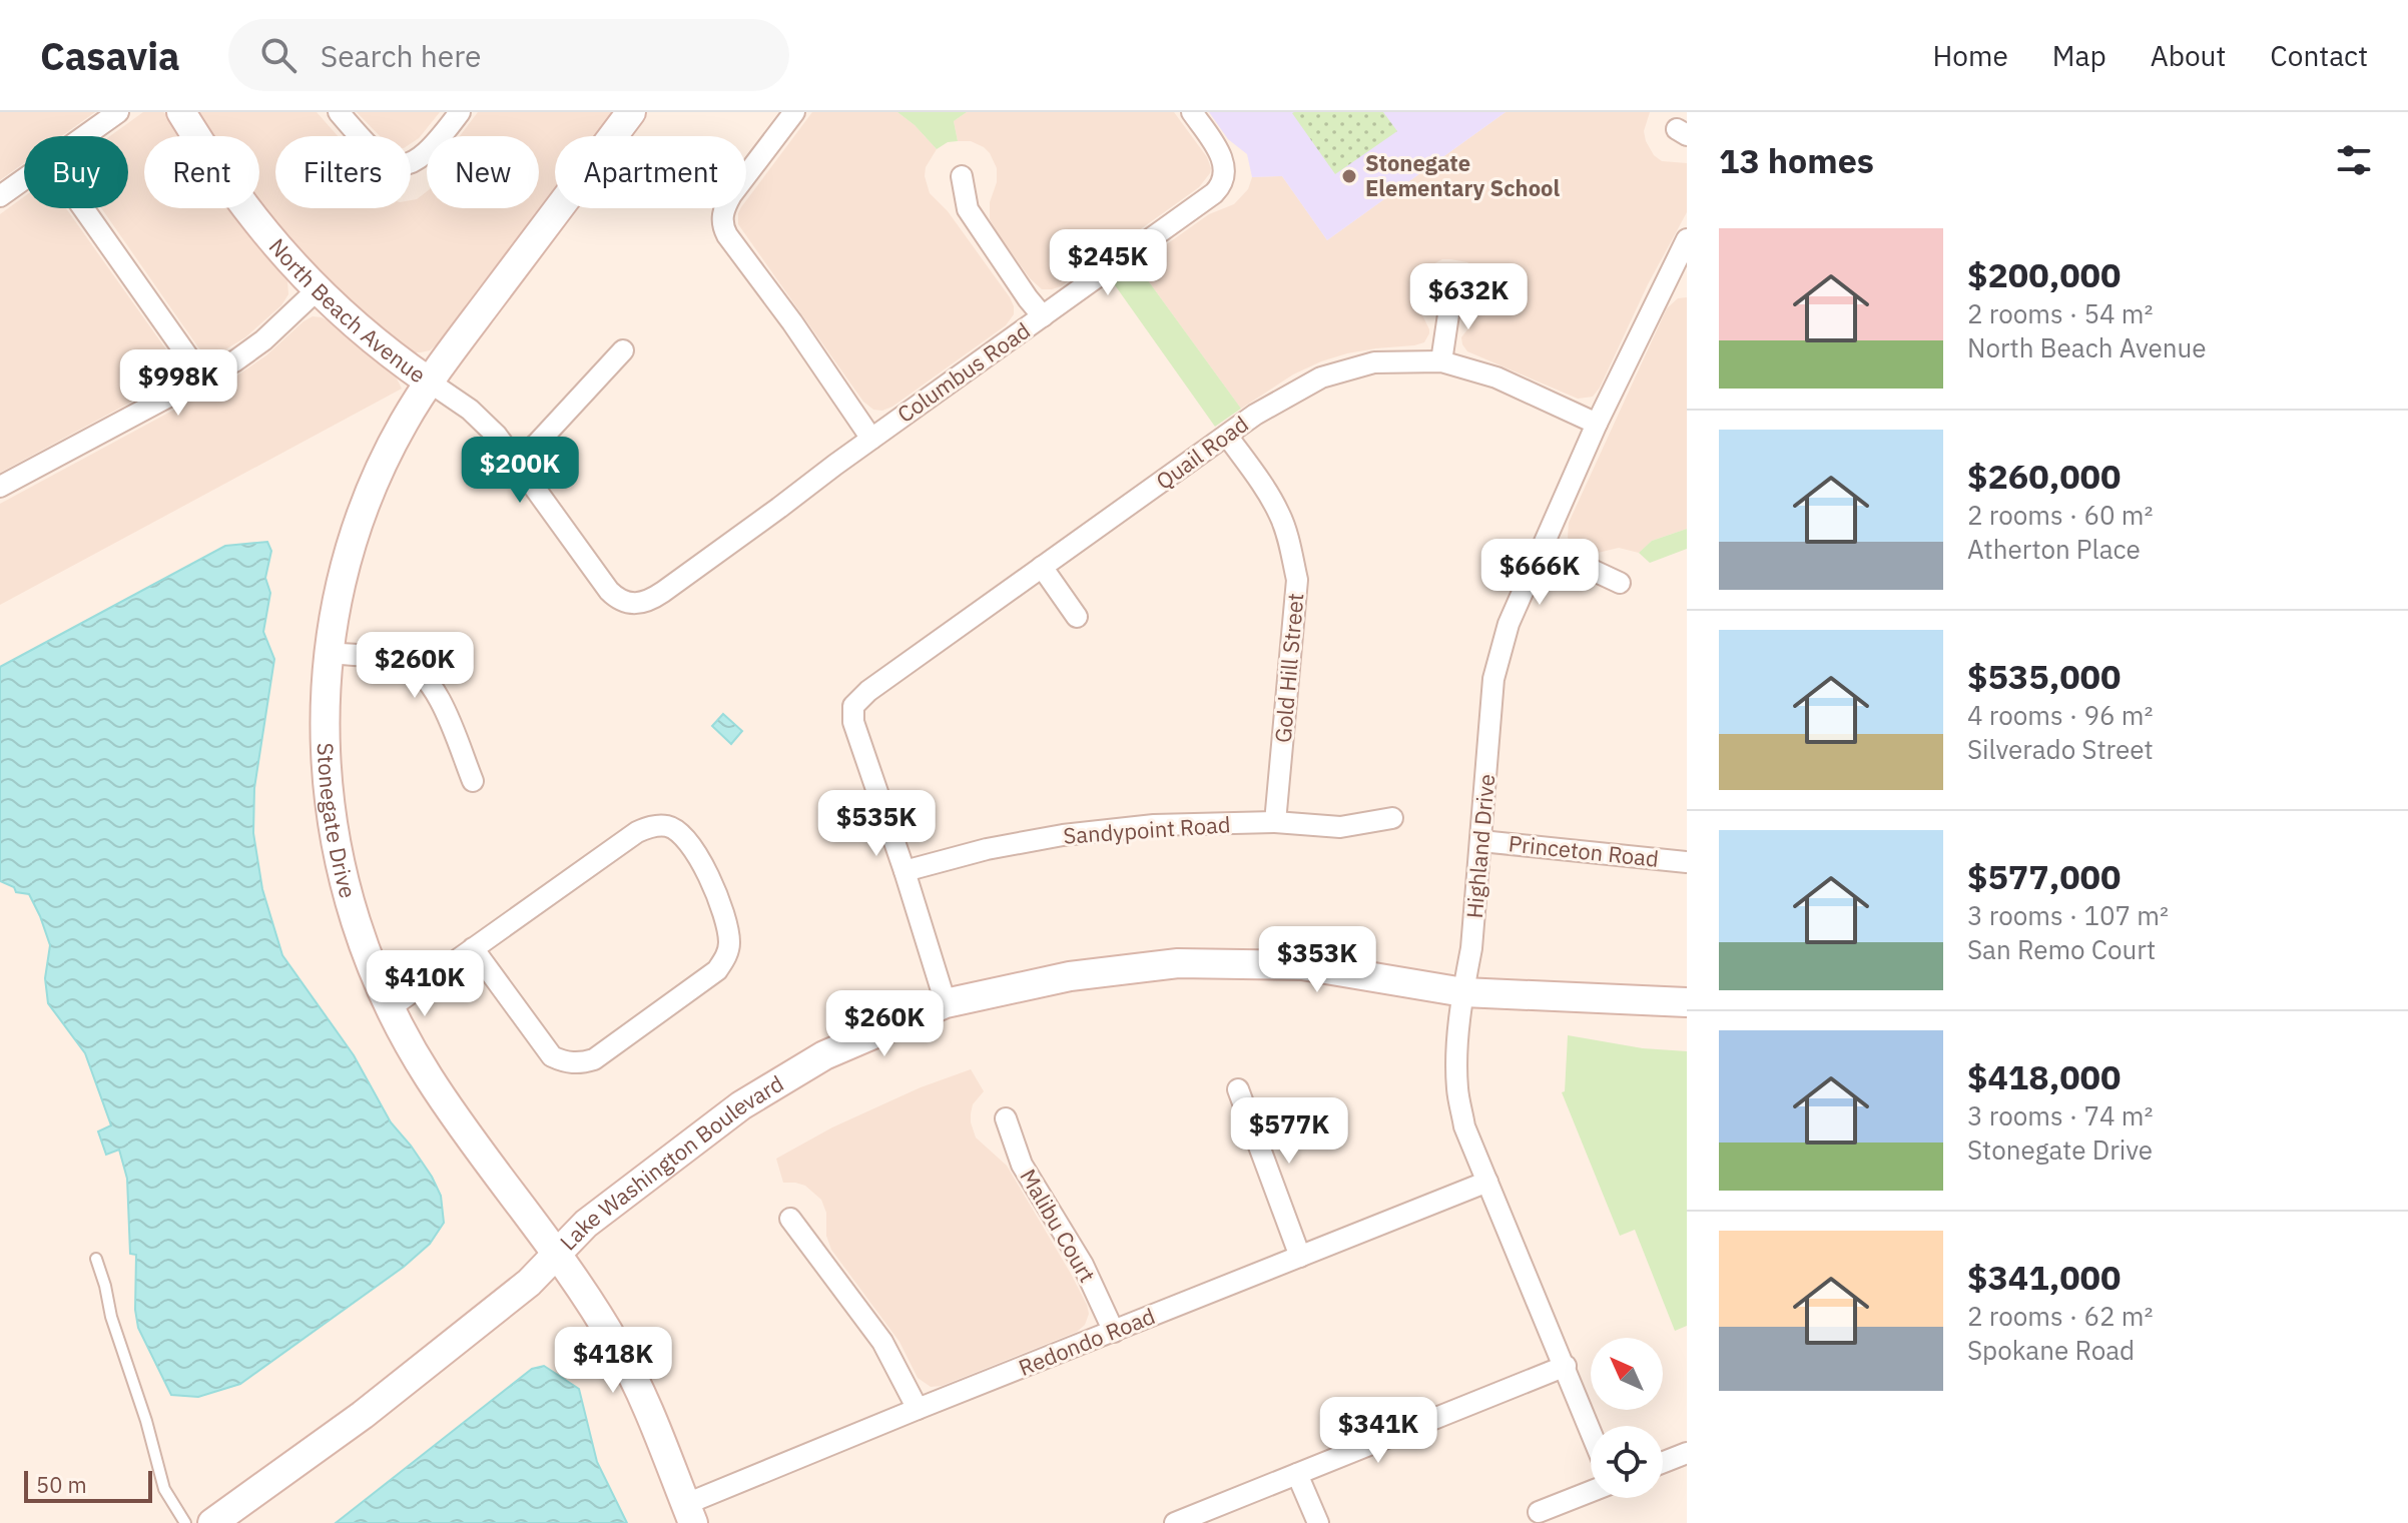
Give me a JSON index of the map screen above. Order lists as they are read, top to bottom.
{
  "streets": {
    "street": [
      "North Beach Avenue",
      "Columbus Road",
      "Quail Road",
      "Gold Hill Street",
      "Stonegate Drive",
      "Sandypoint Road",
      "Highland Drive",
      "Princeton Road",
      "Lake Washington Boulevard",
      "Malibu Court",
      "Redondo Road"
    ]
  },
  "crossings": [
    ["North Beach Avenue", "Columbus Road"],
    ["North Beach Avenue", "Stonegate Drive"],
    ["Quail Road", "Gold Hill Street"],
    ["Quail Road", "Sandypoint Road"],
    ["Quail Road", "Highland Drive"],
    ["Gold Hill Street", "Sandypoint Road"],
    ["Stonegate Drive", "Lake Washington Boulevard"],
    ["Stonegate Drive", "Redondo Road"],
    ["Highland Drive", "Princeton Road"],
    ["Highland Drive", "Lake Washington Boulevard"],
    ["Highland Drive", "Redondo Road"],
    ["Malibu Court", "Redondo Road"]
  ],
  "places": ["Stonegate Elementary School"],
  "scale_bar": "50 m",
  "north": "top left",
  "page": {
    "header": "Casavia",
    "search": "Search here",
    "nav": [
      "Home",
      "Map",
      "About",
      "Contact"
    ],
    "heading": "13 homes",
    "chip": [
      "Buy",
      "Rent",
      "Filters",
      "New",
      "Apartment"
    ],
    "list": [
      {
        "name": "$200,000",
        "note": "2 rooms · 54 m² · North Beach Avenue"
      },
      {
        "name": "$260,000",
        "note": "2 rooms · 60 m² · Atherton Place"
      },
      {
        "name": "$535,000",
        "note": "4 rooms · 96 m² · Silverado Street"
      },
      {
        "name": "$577,000",
        "note": "3 rooms · 107 m² · San Remo Court"
      },
      {
        "name": "$418,000",
        "note": "3 rooms · 74 m² · Stonegate Drive"
      },
      {
        "name": "$341,000",
        "note": "2 rooms · 62 m² · Spokane Road"
      }
    ],
    "price": [
      "$245K",
      "$632K",
      "$998K",
      "$200K",
      "$666K",
      "$260K",
      "$535K",
      "$353K",
      "$410K",
      "$260K",
      "$577K",
      "$418K",
      "$341K"
    ],
    "scale": "50 m"
  }
}
